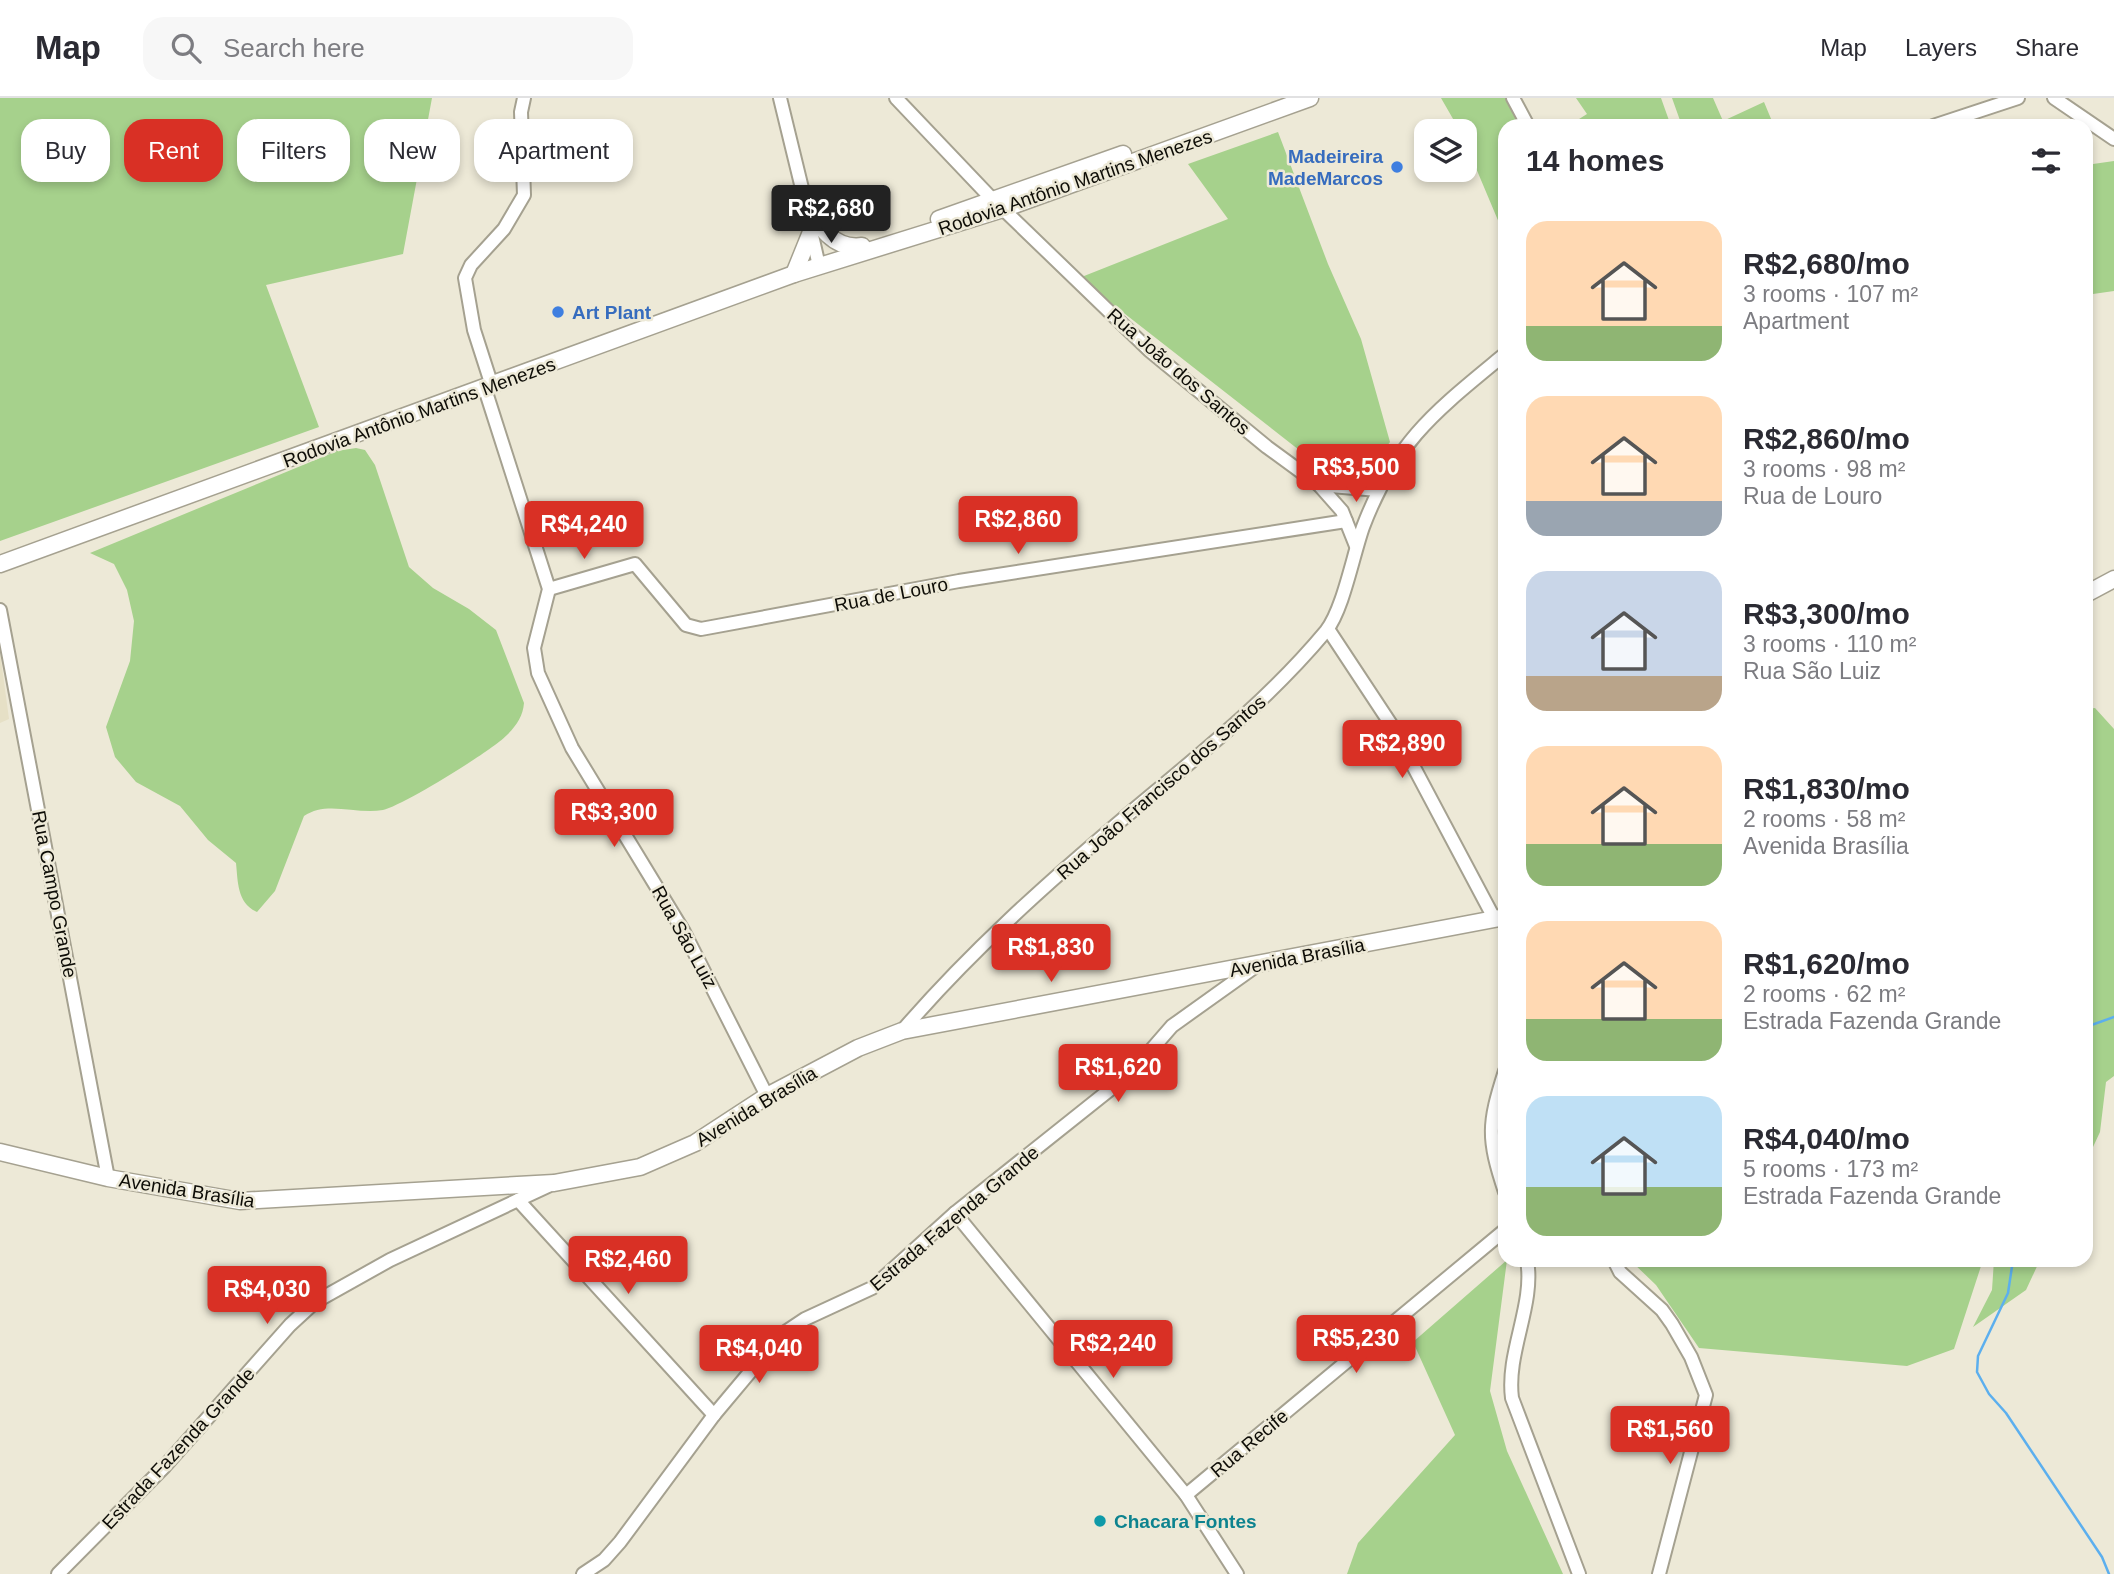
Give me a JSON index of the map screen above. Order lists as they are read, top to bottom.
{
  "streets": {
    "main road": ["Rodovia Antônio Martins Menezes", "Avenida Brasília"],
    "street": [
      "Rua João dos Santos",
      "Rua de Louro",
      "Rua João Francisco dos Santos",
      "Rua Campo Grande",
      "Rua São Luiz",
      "Estrada Fazenda Grande",
      "Rua Recife"
    ]
  },
  "crossings": [
    ["Rodovia Antônio Martins Menezes", "Rua João dos Santos"],
    ["Rua João dos Santos", "Rua de Louro"],
    ["Rua João dos Santos", "Rua João Francisco dos Santos"],
    ["Rua de Louro", "Rua São Luiz"],
    ["Rua João Francisco dos Santos", "Avenida Brasília"],
    ["Rua Campo Grande", "Avenida Brasília"],
    ["Rua São Luiz", "Avenida Brasília"],
    ["Avenida Brasília", "Estrada Fazenda Grande"]
  ],
  "places": ["Madeireira MadeMarcos", "Art Plant", "Chacara Fontes"],
  "page": {
    "header": "Map",
    "search": "Search here",
    "nav": ["Map", "Layers", "Share"],
    "chip": [
      "Buy",
      "Rent",
      "Filters",
      "New",
      "Apartment"
    ],
    "heading": "14 homes",
    "price": [
      "R$2,680",
      "R$3,500",
      "R$2,860",
      "R$4,240",
      "R$2,890",
      "R$3,300",
      "R$1,830",
      "R$1,620",
      "R$2,460",
      "R$4,030",
      "R$5,230",
      "R$2,240",
      "R$4,040",
      "R$1,560"
    ],
    "list": [
      {
        "name": "R$2,680/mo",
        "note": "3 rooms · 107 m² · Apartment"
      },
      {
        "name": "R$2,860/mo",
        "note": "3 rooms · 98 m² · Rua de Louro"
      },
      {
        "name": "R$3,300/mo",
        "note": "3 rooms · 110 m² · Rua São Luiz"
      },
      {
        "name": "R$1,830/mo",
        "note": "2 rooms · 58 m² · Avenida Brasília"
      },
      {
        "name": "R$1,620/mo",
        "note": "2 rooms · 62 m² · Estrada Fazenda Grande"
      },
      {
        "name": "R$4,040/mo",
        "note": "5 rooms · 173 m² · Estrada Fazenda Grande"
      }
    ]
  }
}
